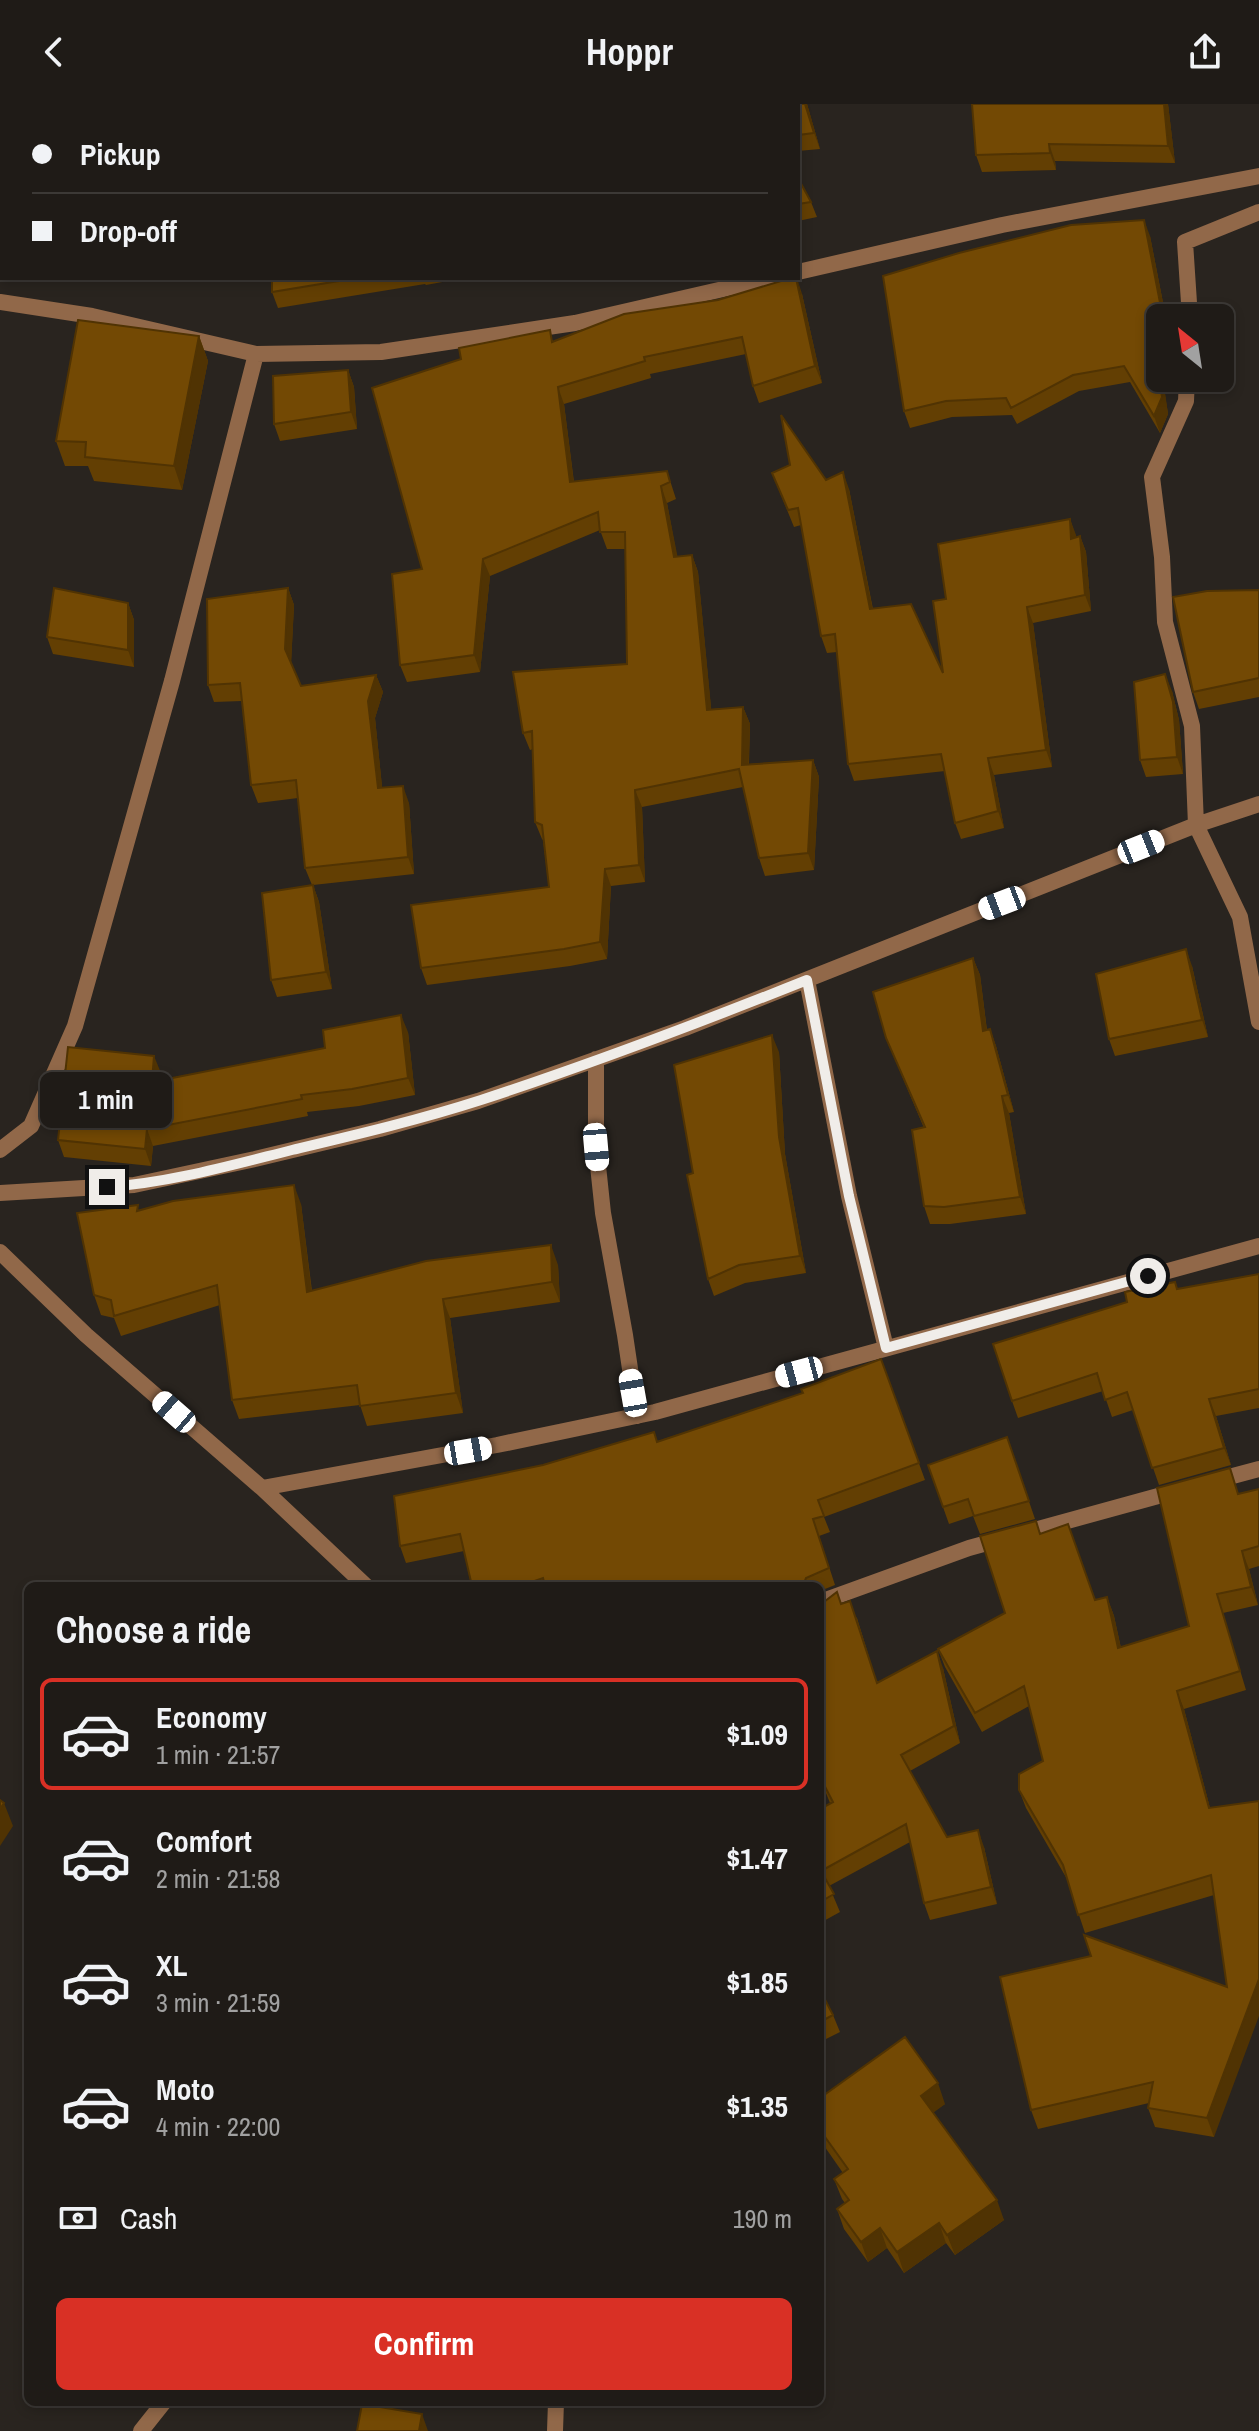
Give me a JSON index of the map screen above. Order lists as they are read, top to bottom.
{
  "north": "top left",
  "page": {
    "header": "Hoppr",
    "banner": ["Pickup", "Drop-off"],
    "bubble": "1 min",
    "heading": "Choose a ride",
    "list": [
      {
        "name": "Economy",
        "note": "1 min · 21:57",
        "value": "$1.09"
      },
      {
        "name": "Comfort",
        "note": "2 min · 21:58",
        "value": "$1.47"
      },
      {
        "name": "XL",
        "note": "3 min · 21:59",
        "value": "$1.85"
      },
      {
        "name": "Moto",
        "note": "4 min · 22:00",
        "value": "$1.35"
      }
    ],
    "pay": ["Cash", "190 m"],
    "buttons": "Confirm"
  }
}
